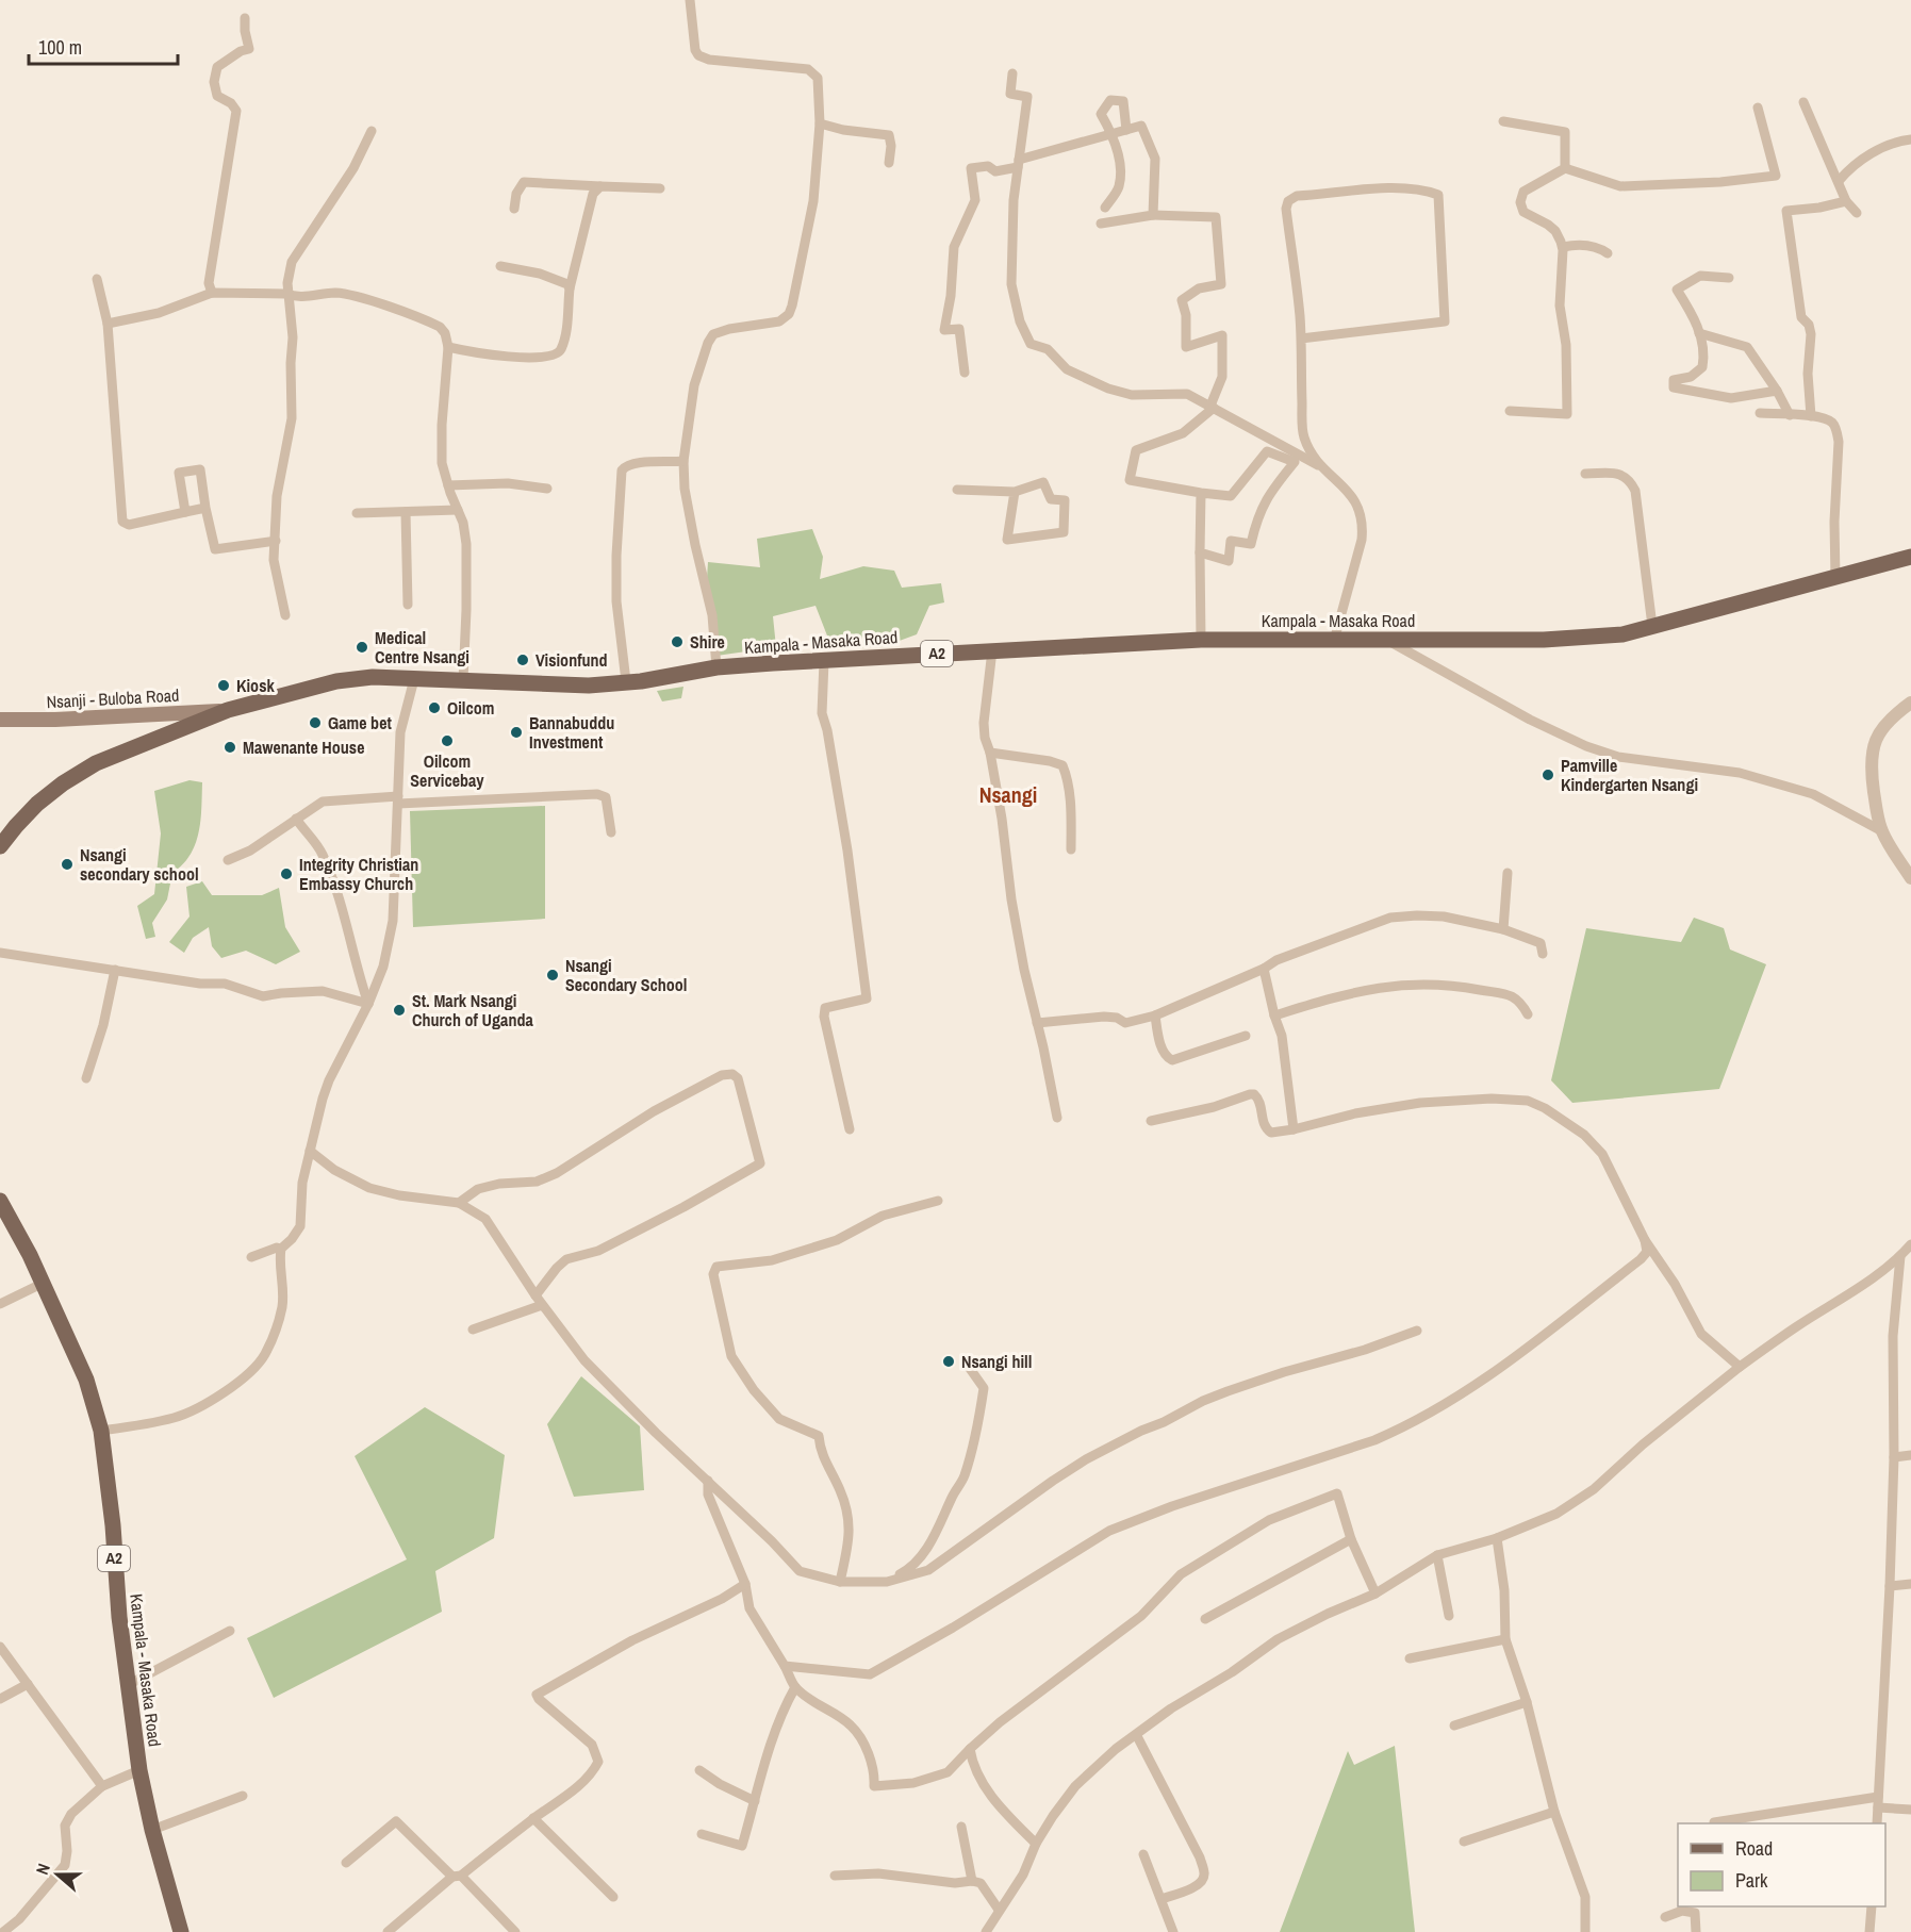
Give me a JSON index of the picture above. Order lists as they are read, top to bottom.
{
  "streets": {
    "main road": ["Kampala - Masaka Road", "A2", "Nsanji - Buloba Road"]
  },
  "crossings": [
    ["Kampala - Masaka Road", "Nsanji - Buloba Road"]
  ],
  "districts": ["Nsangi"],
  "places": [
    "Shire",
    "Medical Centre Nsangi",
    "Visionfund",
    "Kiosk",
    "Oilcom",
    "Game bet",
    "Bannabuddu Investment",
    "Oilcom Servicebay",
    "Mawenante House",
    "Pamville Kindergarten Nsangi",
    "Nsangi secondary school",
    "Integrity Christian Embassy Church",
    "Nsangi Secondary School",
    "St. Mark Nsangi Church of Uganda",
    "Nsangi hill"
  ],
  "legend": ["Road", "Park"],
  "scale_bar": "100 m",
  "north": "left"
}
